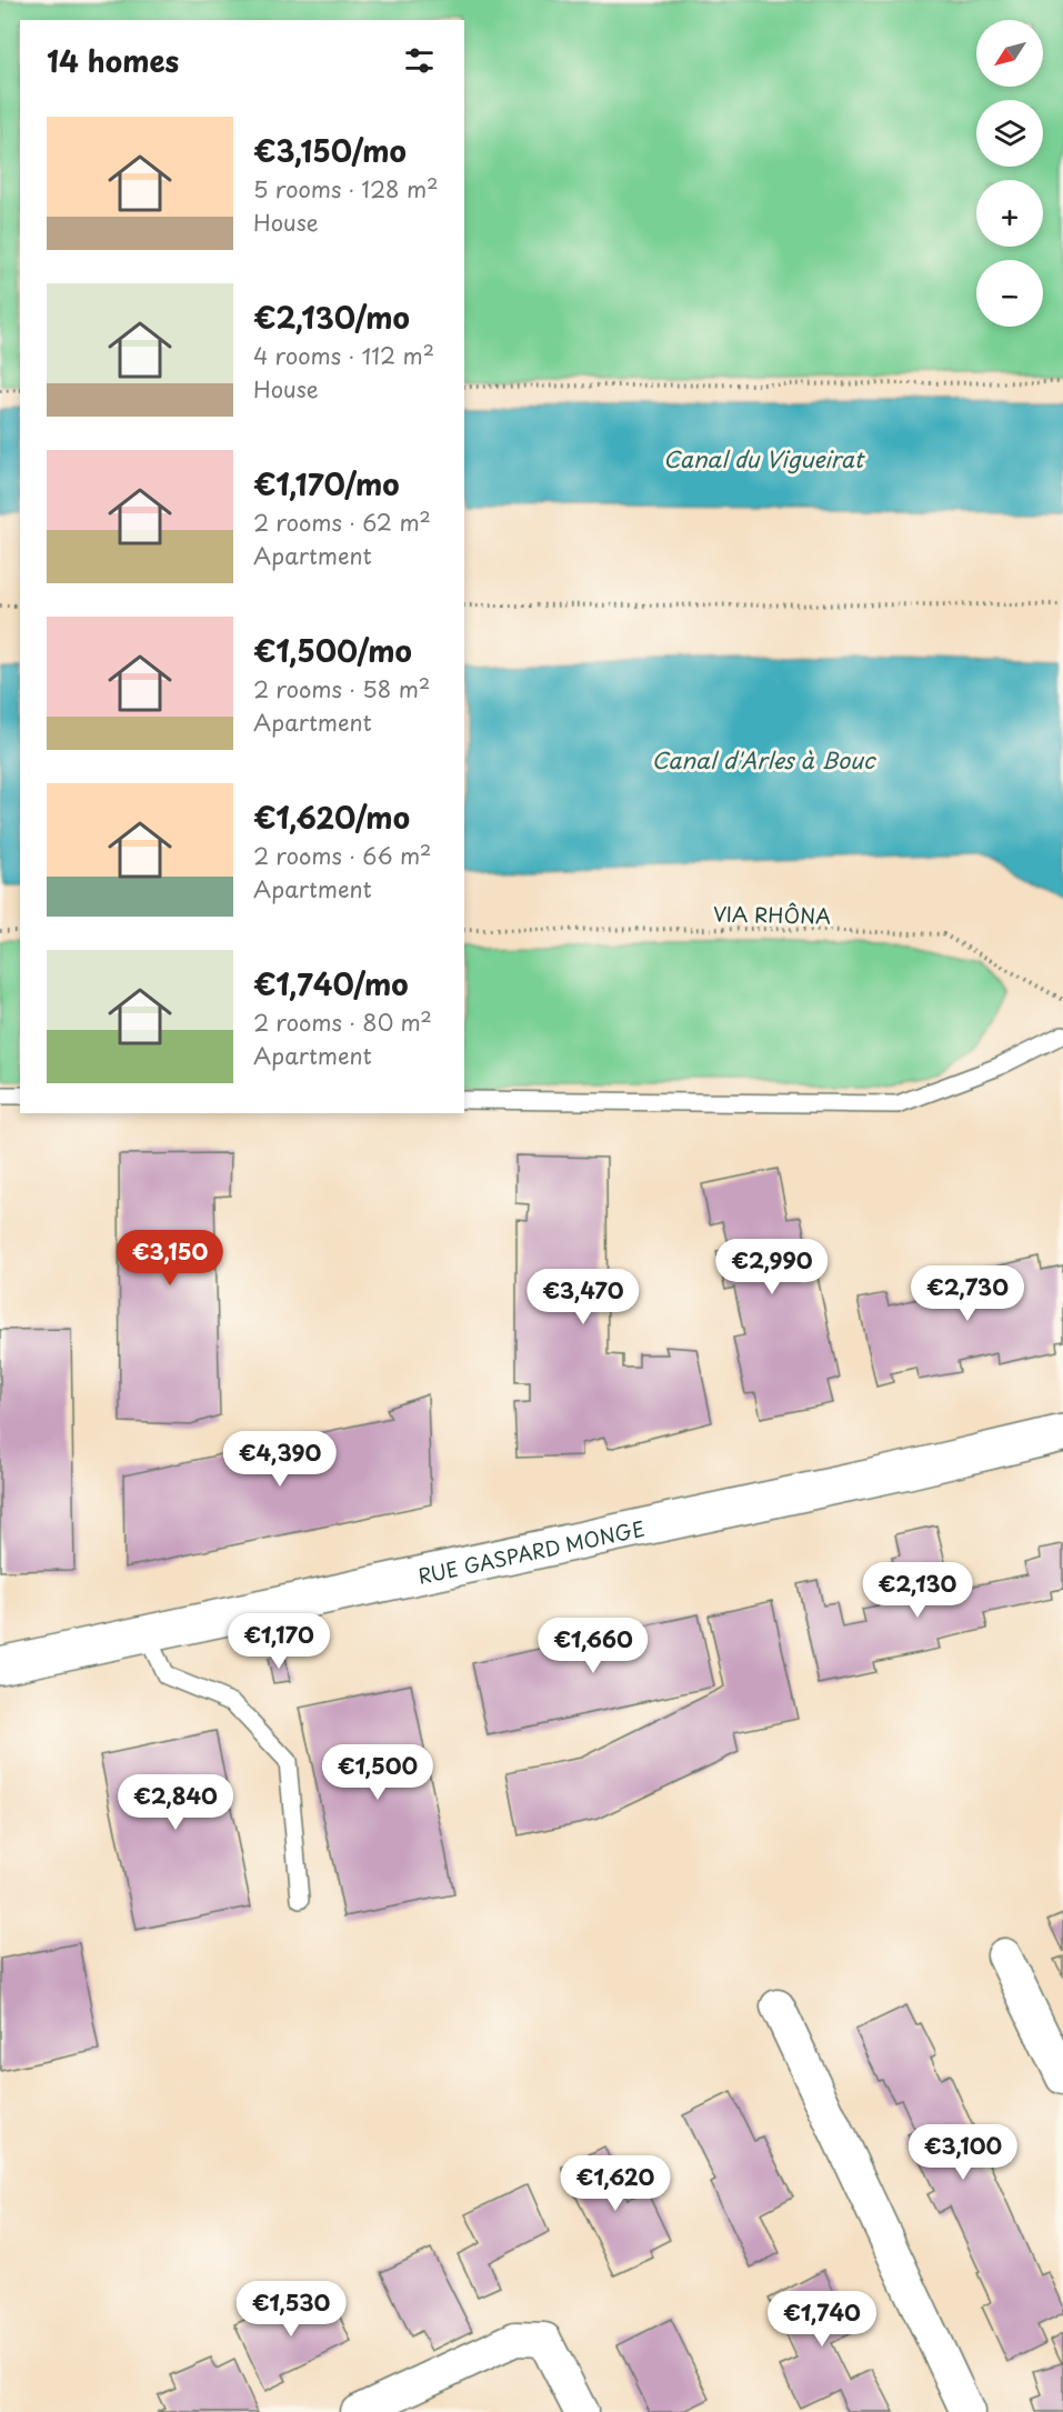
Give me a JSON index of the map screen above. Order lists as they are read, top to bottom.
{
  "streets": {
    "street": ["RUE GASPARD MONGE"],
    "path": ["VIA RHÔNA"]
  },
  "water": ["Canal du Vigueirat", "Canal d'Arles à Bouc"],
  "north": "bottom left",
  "page": {
    "map_buttons": ["+", "−"],
    "heading": "14 homes",
    "list": [
      {
        "name": "€3,150/mo",
        "note": "5 rooms · 128 m² · House"
      },
      {
        "name": "€2,130/mo",
        "note": "4 rooms · 112 m² · House"
      },
      {
        "name": "€1,170/mo",
        "note": "2 rooms · 62 m² · Apartment"
      },
      {
        "name": "€1,500/mo",
        "note": "2 rooms · 58 m² · Apartment"
      },
      {
        "name": "€1,620/mo",
        "note": "2 rooms · 66 m² · Apartment"
      },
      {
        "name": "€1,740/mo",
        "note": "2 rooms · 80 m² · Apartment"
      }
    ],
    "price": [
      "€3,150",
      "€2,990",
      "€2,730",
      "€3,470",
      "€4,390",
      "€2,130",
      "€1,170",
      "€1,660",
      "€1,500",
      "€2,840",
      "€3,100",
      "€1,620",
      "€1,530",
      "€1,740"
    ]
  }
}
